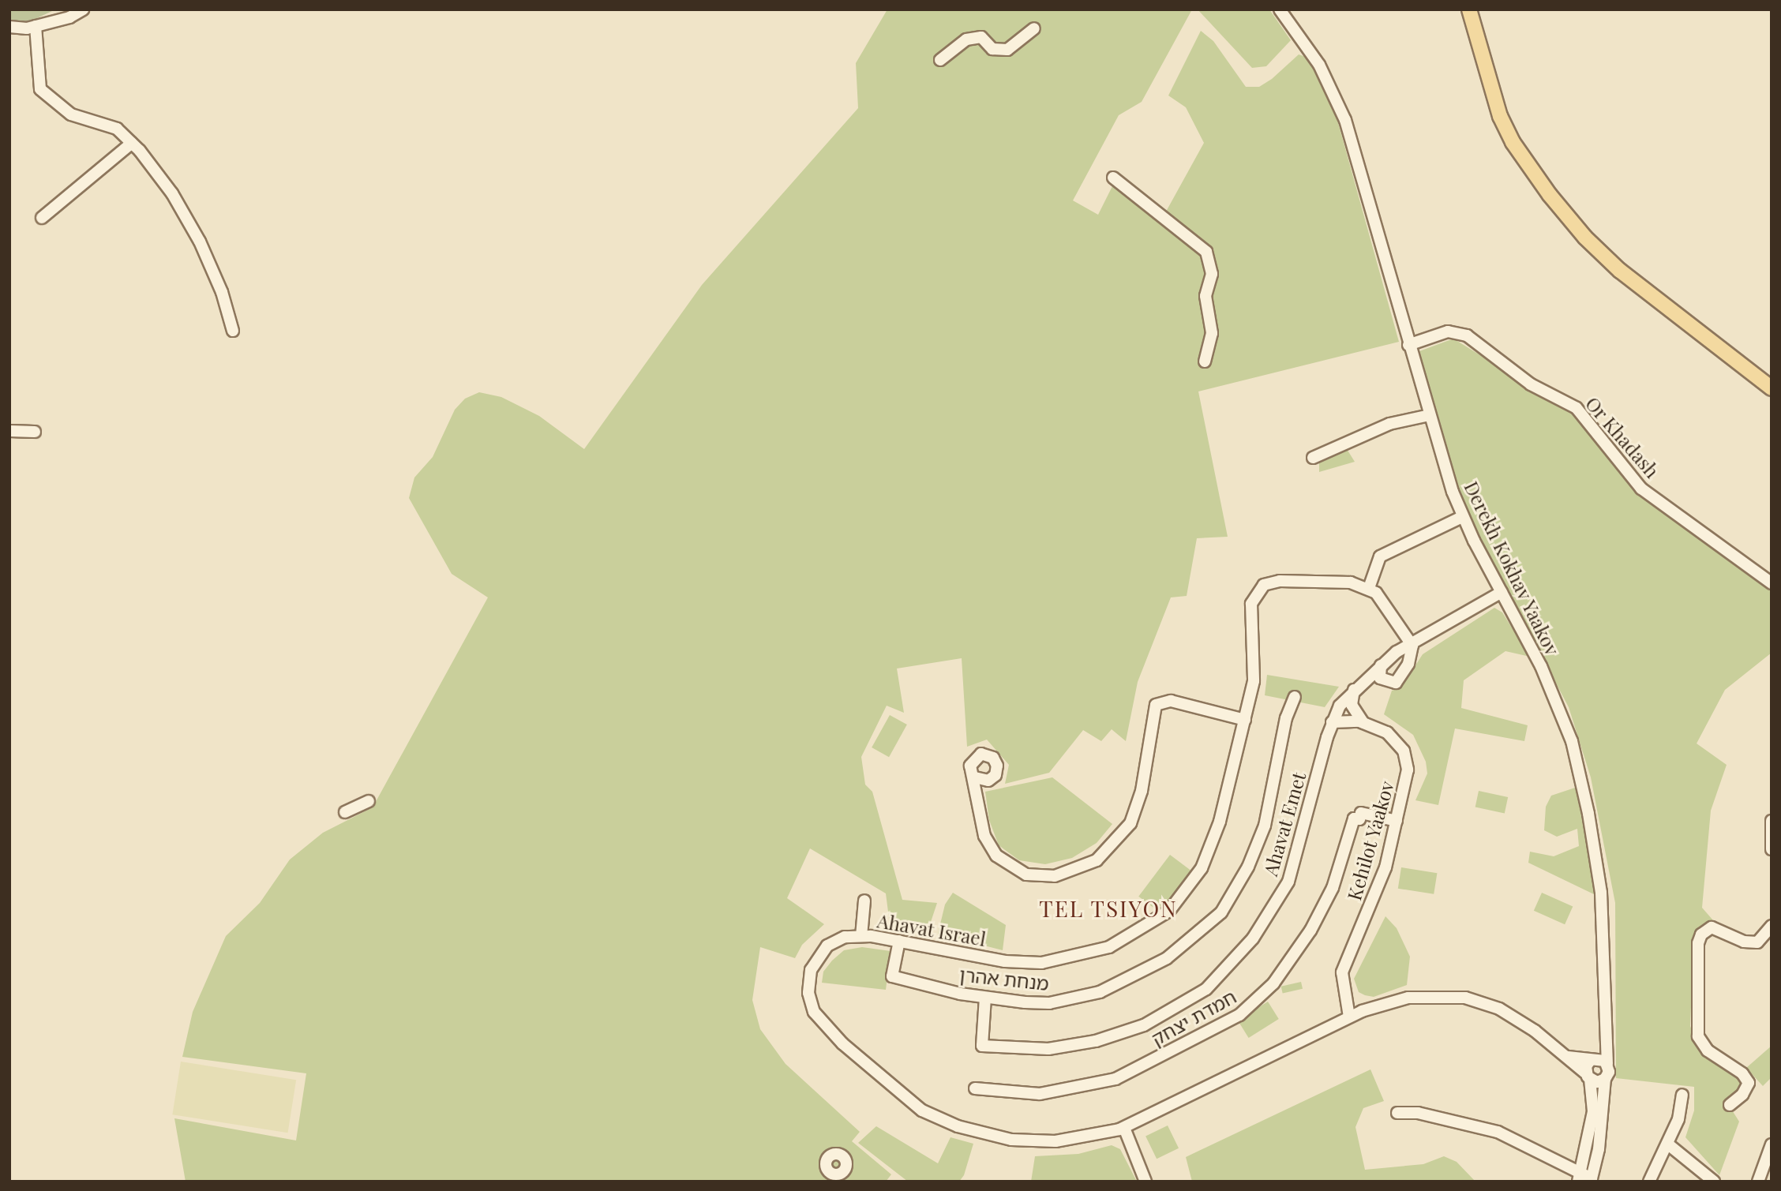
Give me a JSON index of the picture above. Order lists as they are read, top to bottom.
{
  "streets": {
    "street": [
      "Or Khadash",
      "Derekh Kokhav Yaakov",
      "Ahavat Emet",
      "Kehilot Yaakov",
      "Ahavat Israel",
      "מנחת אהרן",
      "חמדת יצחק"
    ]
  },
  "crossings": [
    ["Or Khadash", "Derekh Kokhav Yaakov"],
    ["Derekh Kokhav Yaakov", "Ahavat Emet"],
    ["Derekh Kokhav Yaakov", "Ahavat Israel"],
    ["Ahavat Emet", "Kehilot Yaakov"],
    ["Ahavat Emet", "מנחת אהרן"],
    ["Kehilot Yaakov", "Ahavat Israel"],
    ["Kehilot Yaakov", "חמדת יצחק"],
    ["Ahavat Israel", "מנחת אהרן"]
  ],
  "districts": ["TEL TSIYON"]
}
